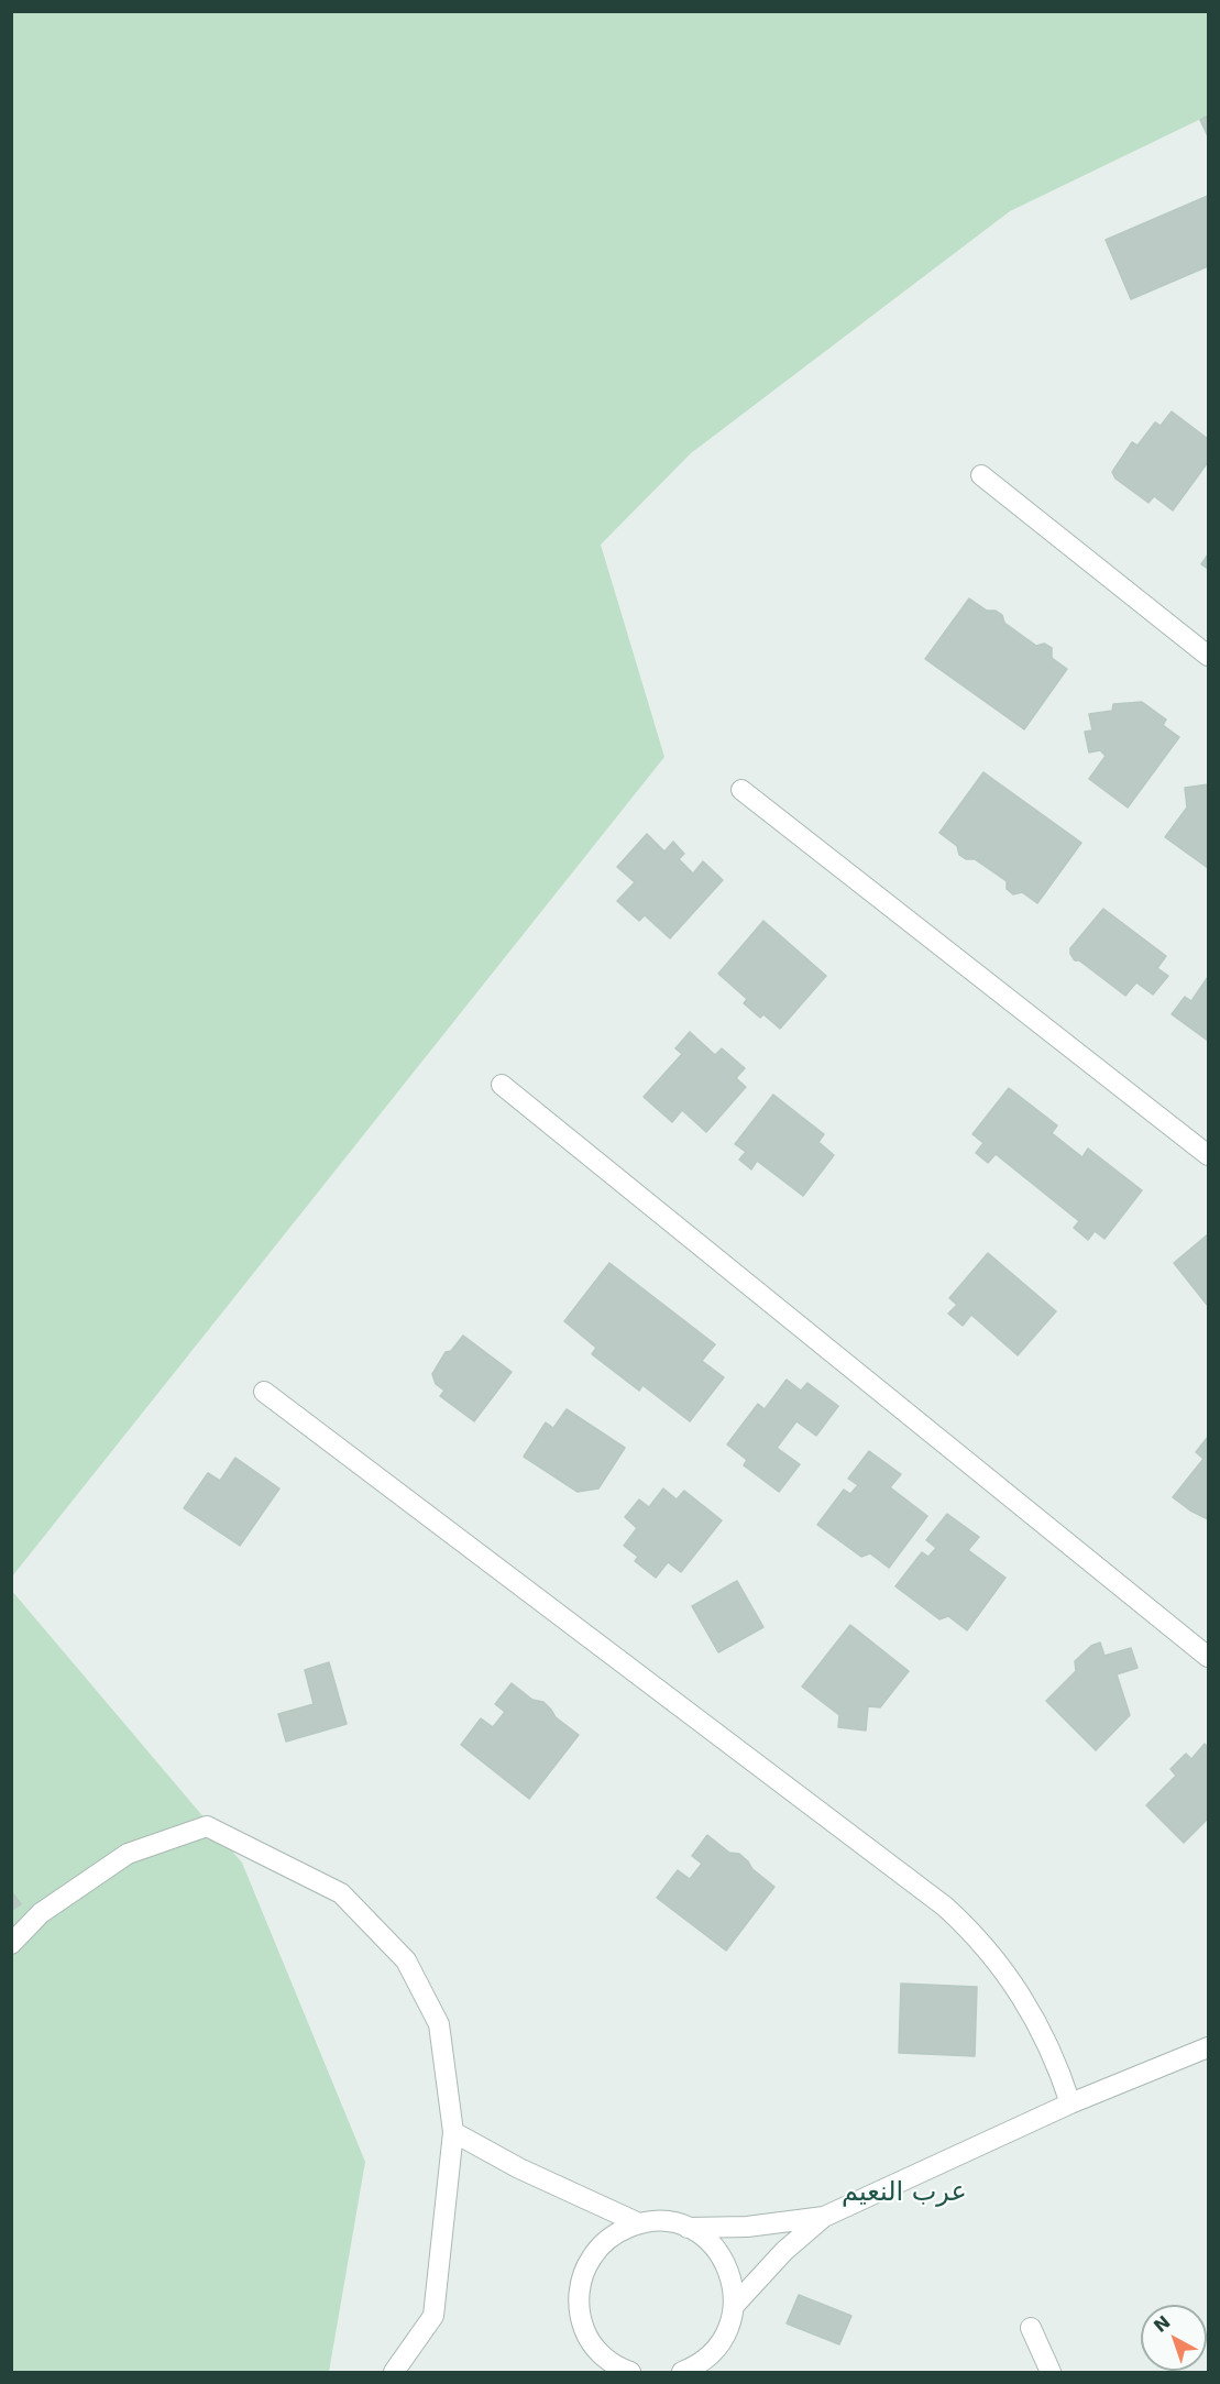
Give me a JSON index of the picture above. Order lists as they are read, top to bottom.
{
  "districts": ["عرب النعيم"],
  "north": "top left"
}
